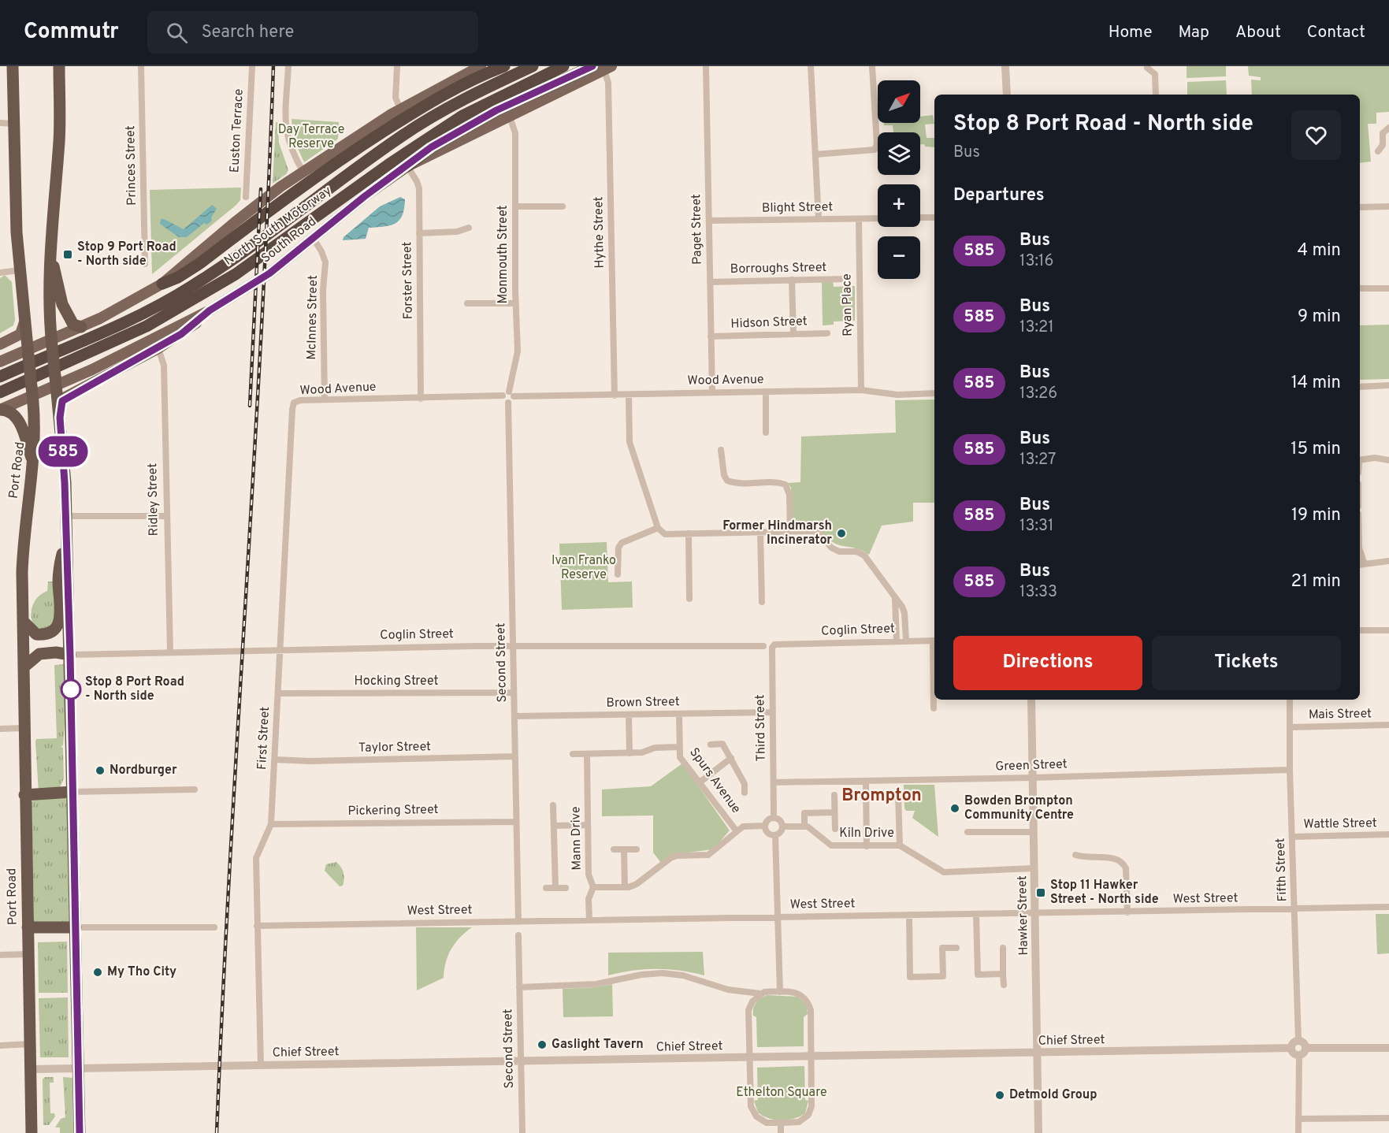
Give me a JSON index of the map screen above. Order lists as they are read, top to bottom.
{
  "streets": {
    "highway": ["North South Motorway", "Port Road"],
    "main road": ["South Road"],
    "street": [
      "Euston Terrace",
      "Princes Street",
      "Blight Street",
      "Paget Street",
      "Hythe Street",
      "Monmouth Street",
      "Borroughs Street",
      "Forster Street",
      "Ryan Place",
      "McInnes Street",
      "Hidson Street",
      "Wood Avenue",
      "Ridley Street",
      "Coglin Street",
      "Second Street",
      "Hocking Street",
      "Brown Street",
      "Mais Street",
      "Third Street",
      "First Street",
      "Taylor Street",
      "Green Street",
      "Spurs Avenue",
      "Pickering Street",
      "Wattle Street",
      "Kiln Drive",
      "Mann Drive",
      "Fifth Street",
      "West Street",
      "Hawker Street",
      "Chief Street"
    ]
  },
  "crossings": [
    ["Blight Street", "Paget Street"],
    ["Blight Street", "Ryan Place"],
    ["Paget Street", "Borroughs Street"],
    ["Paget Street", "Hidson Street"],
    ["Paget Street", "Wood Avenue"],
    ["Hythe Street", "South Road"],
    ["Hythe Street", "Wood Avenue"],
    ["South Road", "Monmouth Street"],
    ["South Road", "Forster Street"],
    ["South Road", "McInnes Street"],
    ["South Road", "Port Road"],
    ["Monmouth Street", "Wood Avenue"],
    ["Monmouth Street", "Second Street"],
    ["Forster Street", "Wood Avenue"],
    ["Ryan Place", "Wood Avenue"],
    ["McInnes Street", "Wood Avenue"],
    ["Wood Avenue", "Second Street"],
    ["Wood Avenue", "First Street"],
    ["Port Road", "Chief Street"],
    ["Ridley Street", "Coglin Street"],
    ["Coglin Street", "Second Street"],
    ["Coglin Street", "Third Street"],
    ["Coglin Street", "First Street"],
    ["Second Street", "Hocking Street"],
    ["Second Street", "Brown Street"],
    ["Second Street", "Taylor Street"],
    ["Second Street", "Pickering Street"],
    ["Second Street", "West Street"],
    ["Second Street", "Chief Street"],
    ["Hocking Street", "First Street"],
    ["Brown Street", "Third Street"],
    ["Brown Street", "Spurs Avenue"],
    ["Mais Street", "Fifth Street"],
    ["Third Street", "Green Street"],
    ["First Street", "Taylor Street"],
    ["First Street", "Pickering Street"],
    ["First Street", "West Street"],
    ["First Street", "Chief Street"],
    ["Green Street", "Fifth Street"],
    ["Green Street", "Hawker Street"],
    ["Wattle Street", "Fifth Street"],
    ["Kiln Drive", "Hawker Street"],
    ["Mann Drive", "West Street"],
    ["Fifth Street", "West Street"],
    ["Fifth Street", "Chief Street"],
    ["West Street", "Hawker Street"],
    ["Hawker Street", "Chief Street"]
  ],
  "districts": ["Brompton"],
  "parks": ["Day Terrace Reserve", "Ivan Franko Reserve", "Ethelton Square"],
  "places": {
    "transit": ["Stop 9 Port Road - North side", "Stop 11 Hawker Street - North side"],
    "other": [
      "Former Hindmarsh Incinerator",
      "Stop 8 Port Road - North side",
      "Nordburger",
      "Bowden Brompton Community Centre",
      "My Tho City",
      "Gaslight Tavern",
      "Detmold Group"
    ]
  },
  "lines": ["bus line 585"],
  "north": "top right",
  "page": {
    "header": "Commutr",
    "search": "Search here",
    "nav": [
      "Home",
      "Map",
      "About",
      "Contact"
    ],
    "on_map": "585",
    "map_buttons": ["+", "−"],
    "heading": [
      ["Stop 8 Port Road - North side", "Bus"],
      "Departures"
    ],
    "list": [
      {
        "mark": "585",
        "name": "Bus",
        "note": "13:16",
        "value": "4 min"
      },
      {
        "mark": "585",
        "name": "Bus",
        "note": "13:21",
        "value": "9 min"
      },
      {
        "mark": "585",
        "name": "Bus",
        "note": "13:26",
        "value": "14 min"
      },
      {
        "mark": "585",
        "name": "Bus",
        "note": "13:27",
        "value": "15 min"
      },
      {
        "mark": "585",
        "name": "Bus",
        "note": "13:31",
        "value": "19 min"
      },
      {
        "mark": "585",
        "name": "Bus",
        "note": "13:33",
        "value": "21 min"
      }
    ],
    "buttons": ["Directions", "Tickets"]
  }
}
